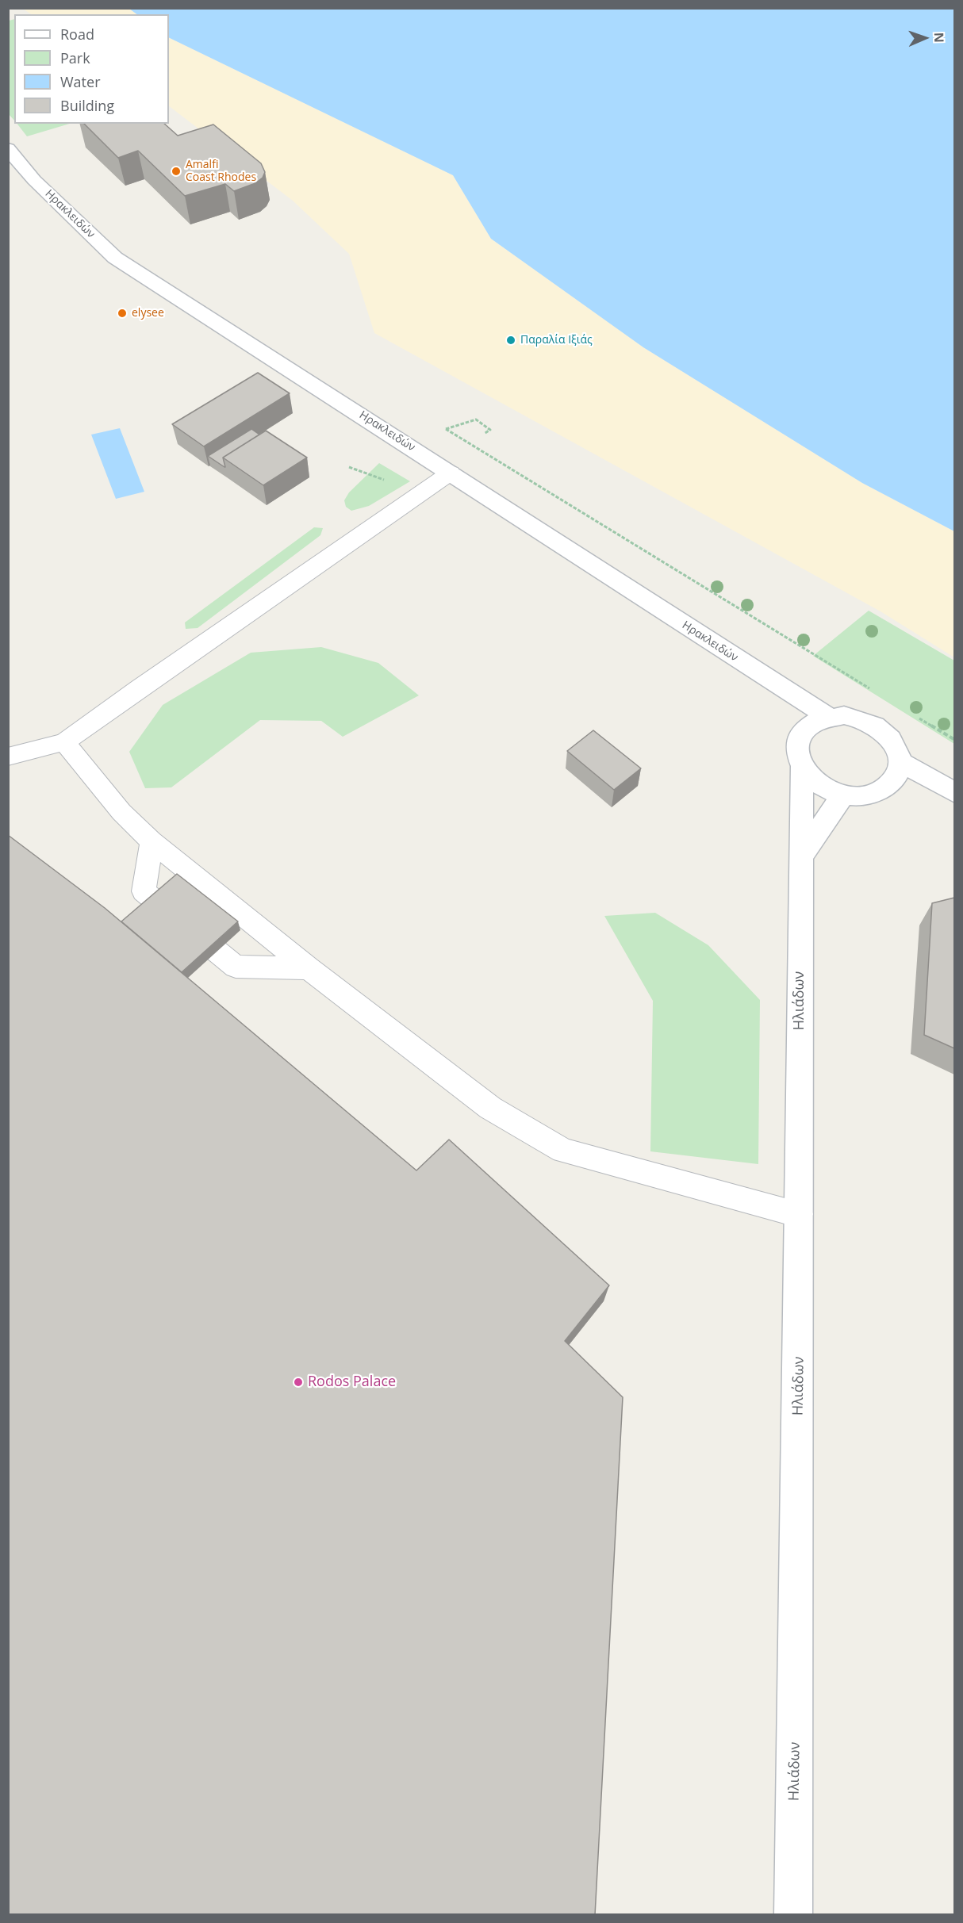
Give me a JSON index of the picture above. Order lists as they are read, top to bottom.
{
  "streets": {
    "main road": ["Ηρακλειδών", "Ηλιάδων"]
  },
  "crossings": [
    ["Ηρακλειδών", "Ηλιάδων"]
  ],
  "places": [
    "Amalfi Coast Rhodes",
    "elysee",
    "Παραλία Ιξιάς",
    "Rodos Palace"
  ],
  "legend": [
    "Road",
    "Park",
    "Water",
    "Building"
  ],
  "north": "right"
}
